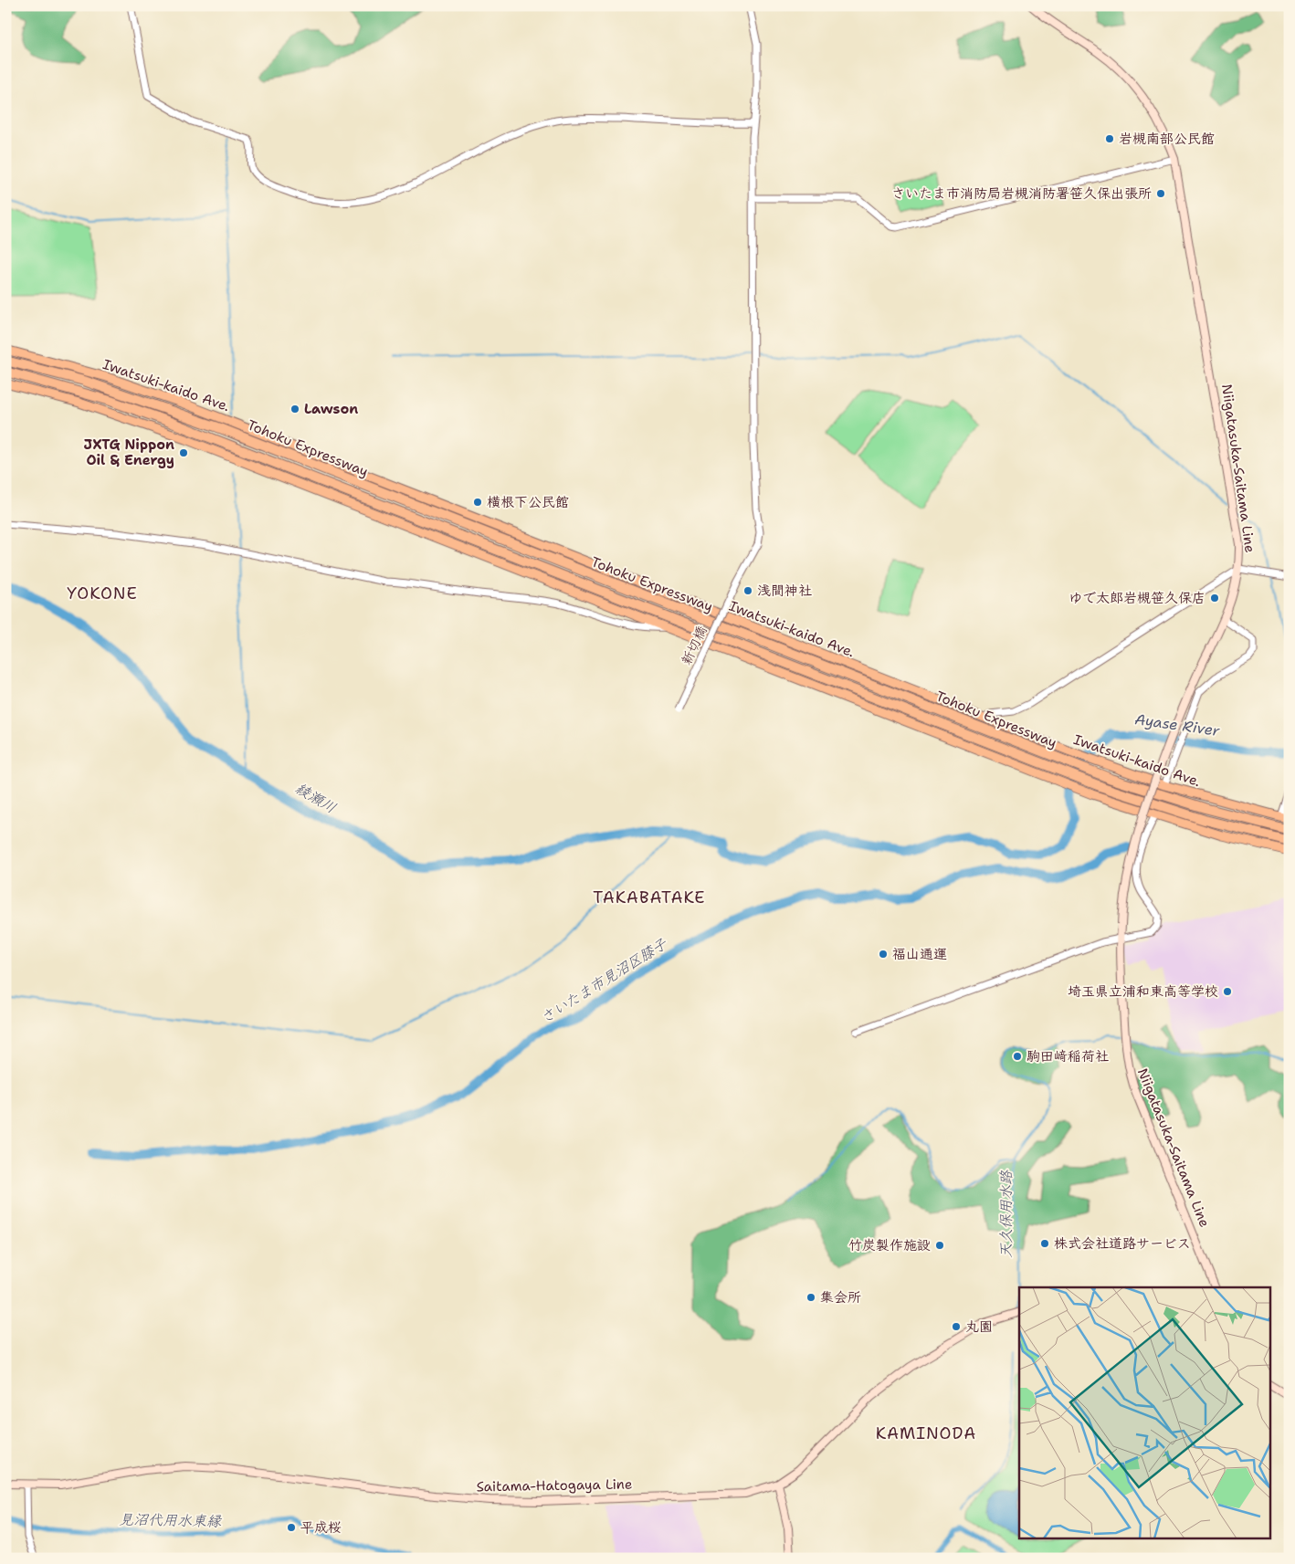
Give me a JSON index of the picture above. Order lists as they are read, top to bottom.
{
  "streets": {
    "highway": ["Iwatsuki-kaido Ave.", "Tohoku Expressway"],
    "main road": ["Niigatasuka-Saitama Line", "Saitama-Hatogaya Line"],
    "street": ["新切橋"]
  },
  "districts": ["YOKONE", "TAKABATAKE", "KAMINODA"],
  "water": [
    "Ayase River",
    "綾瀬川",
    "さいたま市見沼区膝子",
    "天久保用水路",
    "見沼代用水東縁"
  ],
  "places": [
    "岩槻南部公民館",
    "さいたま市消防局岩槻消防署笹久保出張所",
    "Lawson",
    "JXTG Nippon Oil & Energy",
    "横根下公民館",
    "浅間神社",
    "ゆで太郎岩槻笹久保店",
    "福山通運",
    "埼玉県立浦和東高等学校",
    "駒田﨑稲荷社",
    "株式会社道路サービス",
    "竹炭製作施設",
    "集会所",
    "丸園",
    "平成桜"
  ]
}
